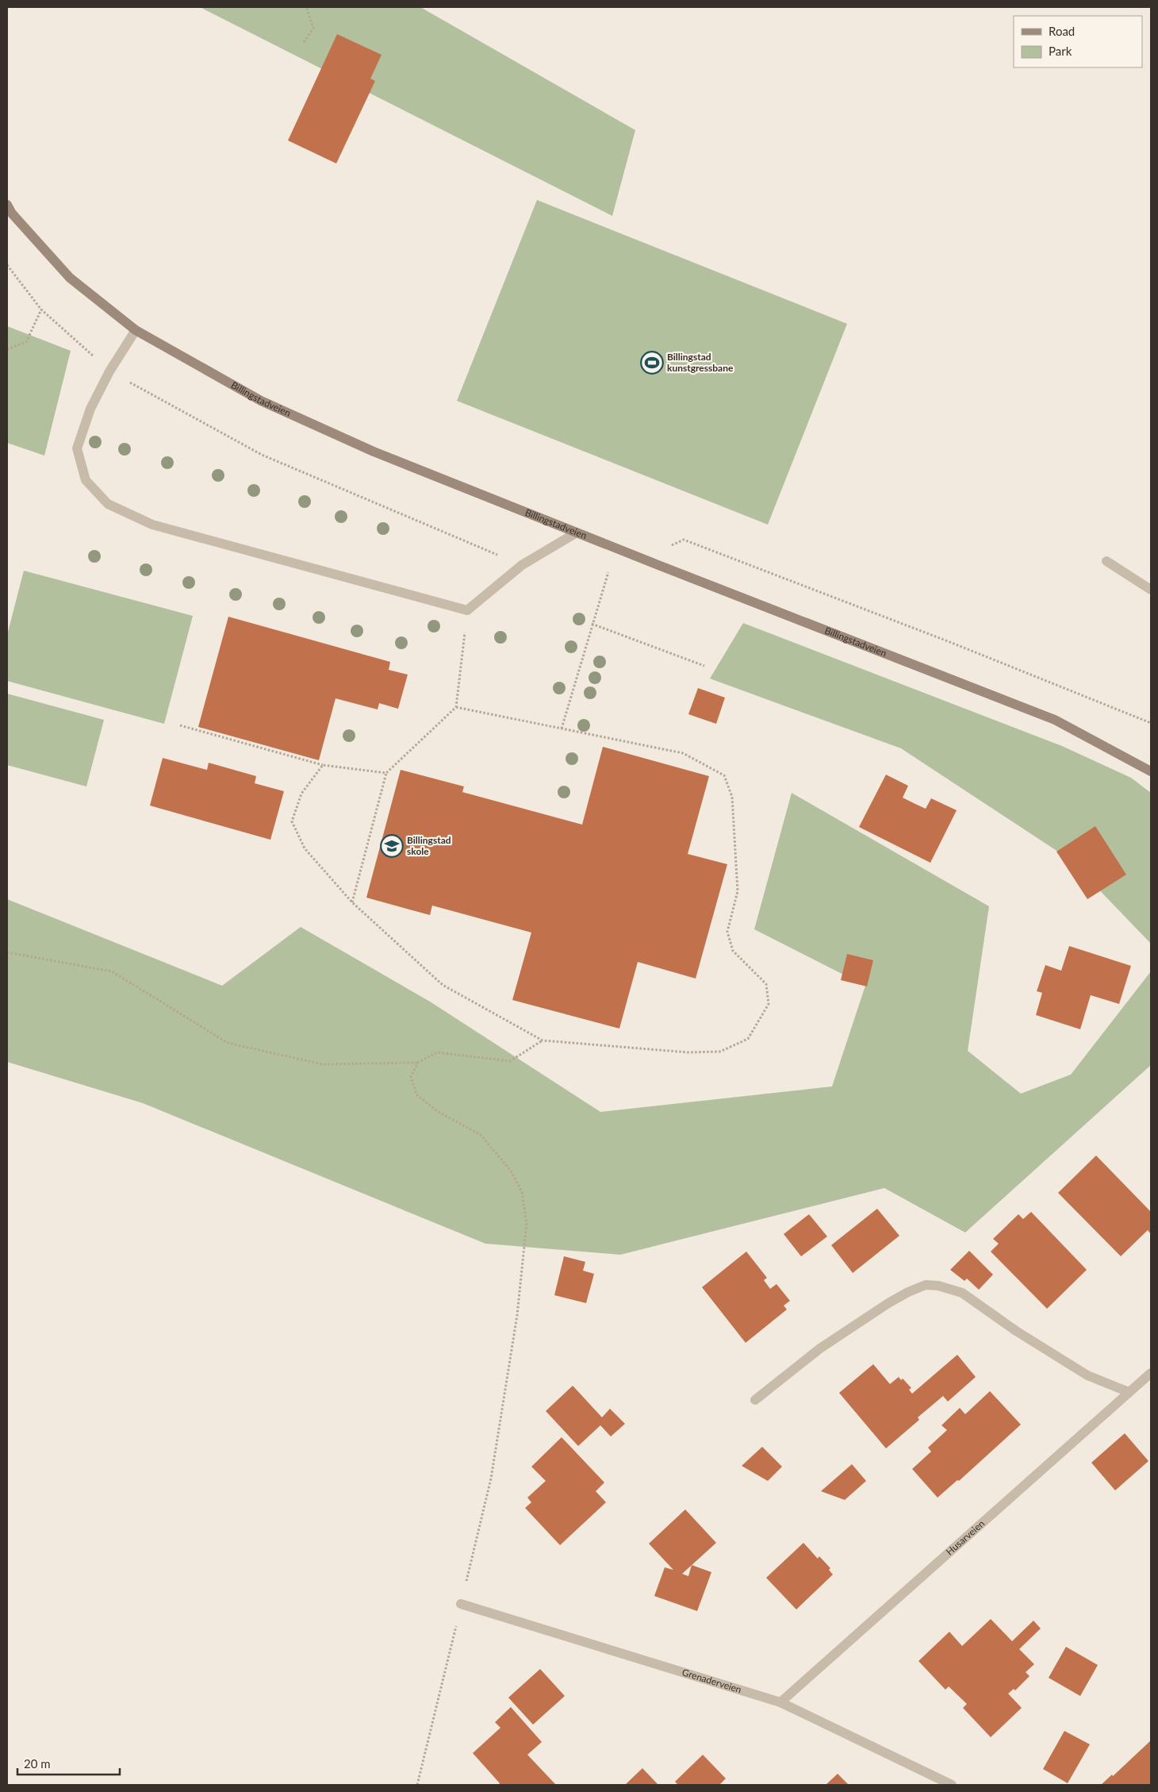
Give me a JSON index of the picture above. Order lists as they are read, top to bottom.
{
  "streets": {
    "main road": ["Billingstadveien"],
    "street": ["Husarveien", "Grenaderveien"]
  },
  "crossings": [
    ["Husarveien", "Grenaderveien"]
  ],
  "places": {
    "sports": ["Billingstad kunstgressbane"],
    "school or university": ["Billingstad skole"]
  },
  "legend": ["Road", "Park"],
  "scale_bar": "20 m"
}
